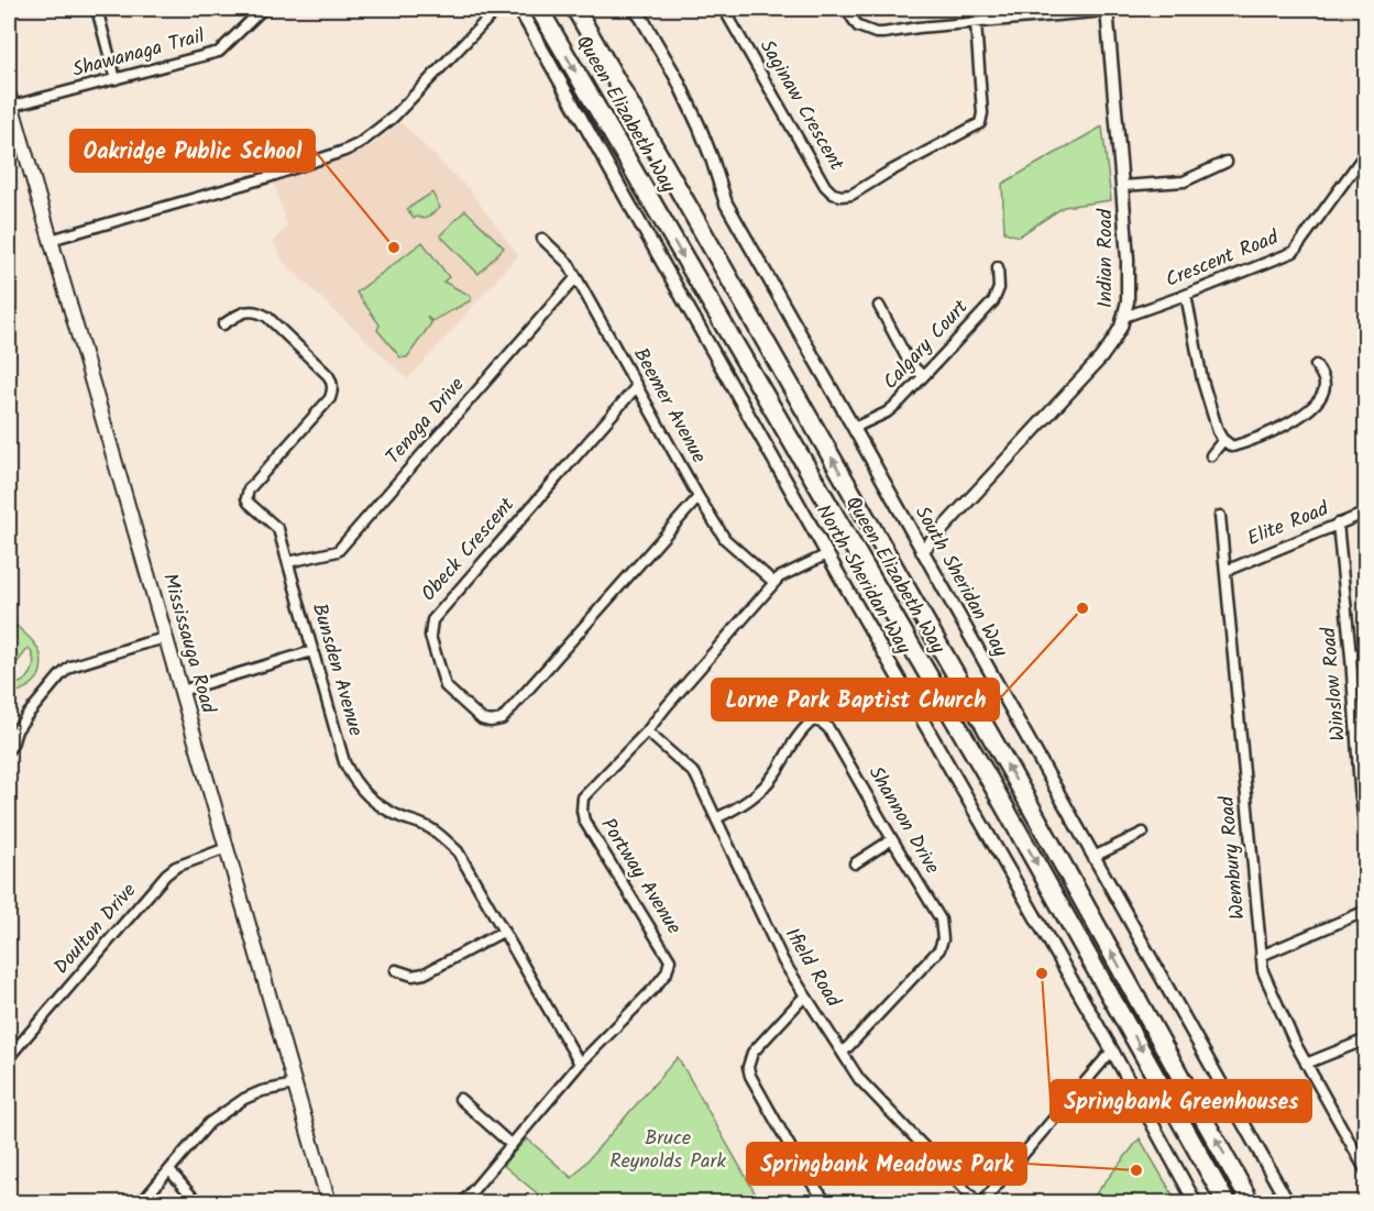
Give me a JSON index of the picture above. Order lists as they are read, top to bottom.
{
  "streets": {
    "highway": ["Queen Elizabeth Way"],
    "main road": ["Mississauga Road"],
    "street": [
      "Shawanaga Trail",
      "Saginaw Crescent",
      "Indian Road",
      "Crescent Road",
      "Calgary Court",
      "Beemer Avenue",
      "Tenoga Drive",
      "Elite Road",
      "Obeck Crescent",
      "North Sheridan Way",
      "South Sheridan Way",
      "Bunsden Avenue",
      "Winslow Road",
      "Shannon Drive",
      "Wembury Road",
      "Portway Avenue",
      "Doulton Drive",
      "Ifield Road"
    ]
  },
  "crossings": [
    ["Shawanaga Trail", "Mississauga Road"],
    ["Indian Road", "Crescent Road"],
    ["Indian Road", "South Sheridan Way"],
    ["Calgary Court", "South Sheridan Way"],
    ["Beemer Avenue", "Tenoga Drive"],
    ["Beemer Avenue", "Obeck Crescent"],
    ["Beemer Avenue", "Portway Avenue"],
    ["Tenoga Drive", "Bunsden Avenue"],
    ["Elite Road", "Winslow Road"],
    ["Elite Road", "Wembury Road"],
    ["North Sheridan Way", "Portway Avenue"],
    ["Mississauga Road", "Doulton Drive"],
    ["Bunsden Avenue", "Portway Avenue"],
    ["Shannon Drive", "Ifield Road"],
    ["Portway Avenue", "Ifield Road"]
  ],
  "parks": ["Bruce Reynolds Park"],
  "places": [
    "Oakridge Public School",
    "Lorne Park Baptist Church",
    "Springbank Greenhouses",
    "Springbank Meadows Park"
  ]
}
